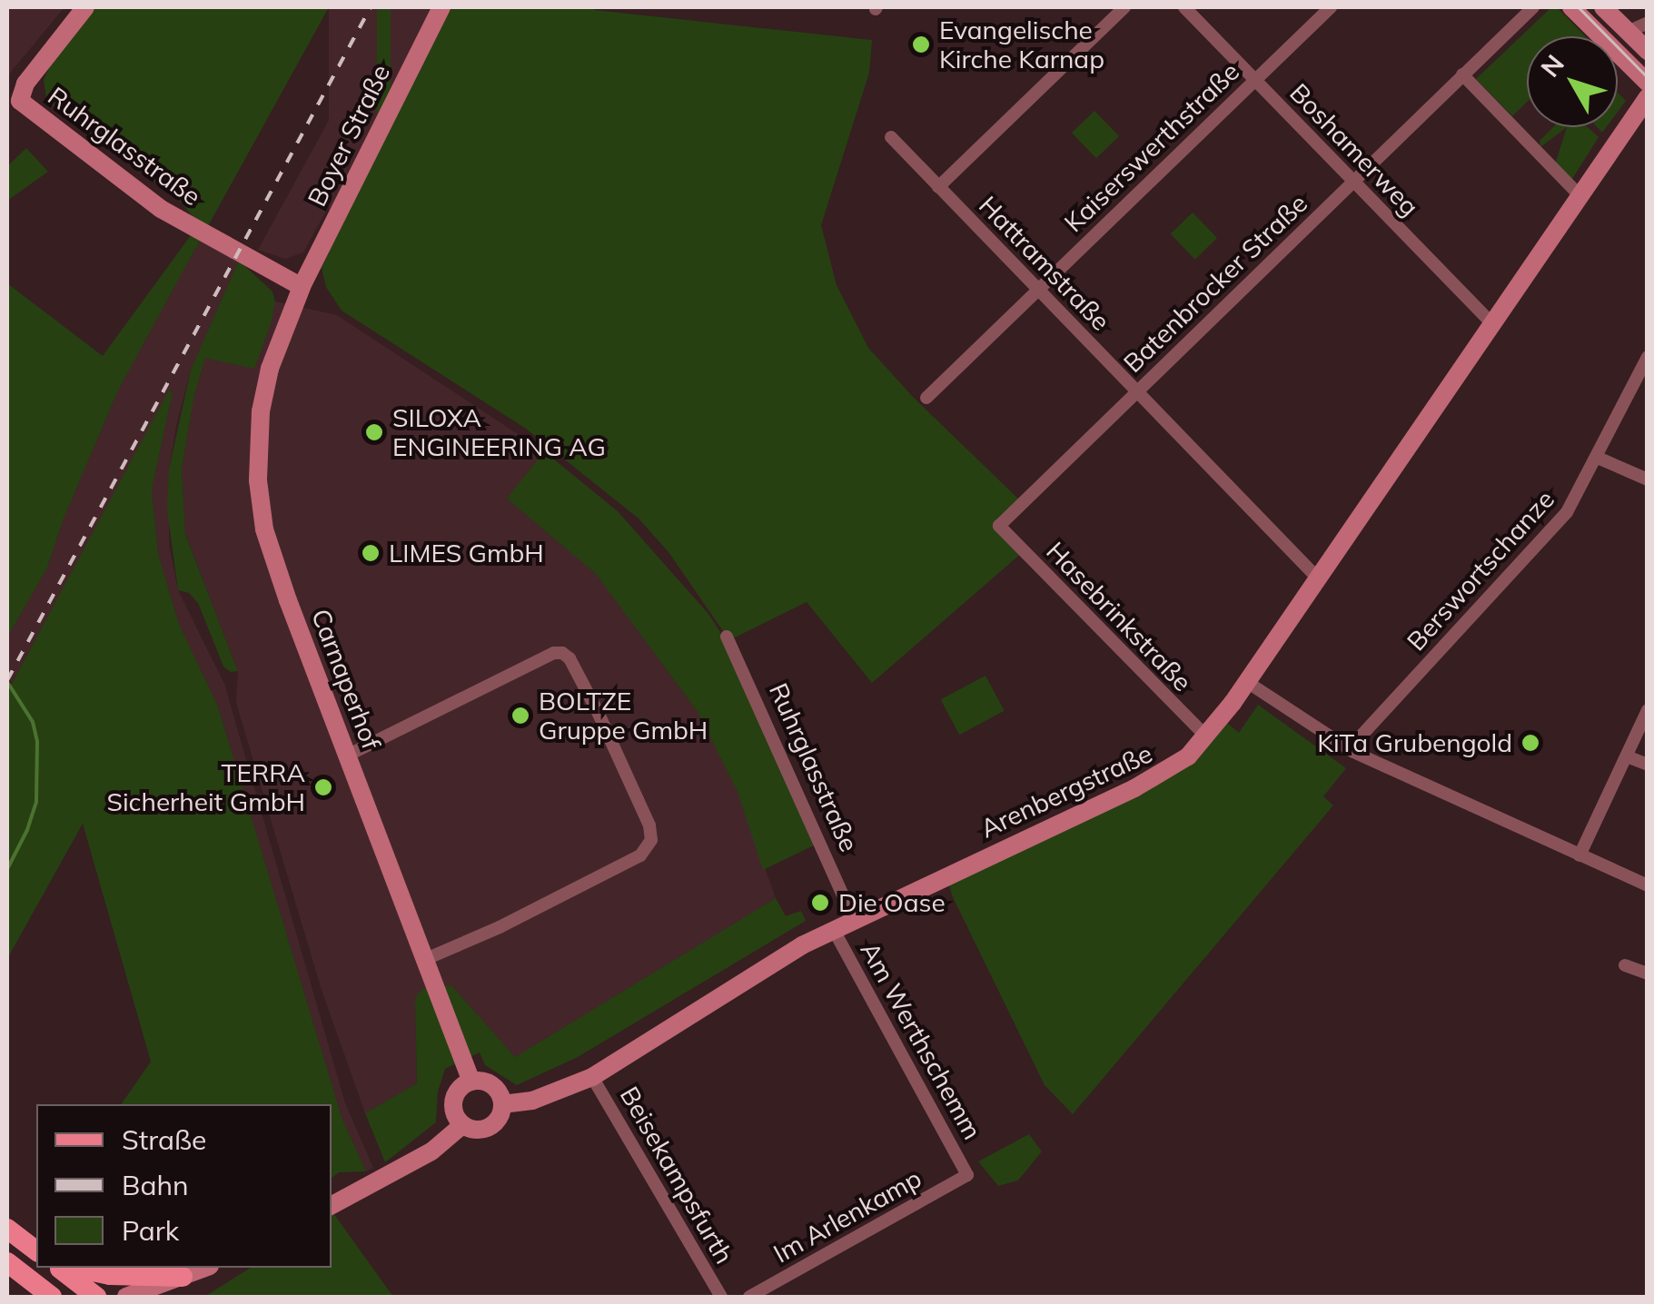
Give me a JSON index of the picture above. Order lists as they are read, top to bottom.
{
  "streets": {
    "main road": [
      "Boyer Straße",
      "Ruhrglasstraße",
      "Carnaperhof",
      "Arenbergstraße"
    ],
    "street": [
      "Kaiserswerthstraße",
      "Boshamerweg",
      "Hattramstraße",
      "Batenbrocker Straße",
      "Berswortschanze",
      "Hasebrinkstraße",
      "Am Werthschemm",
      "Beisekampsfurth",
      "Im Arlenkamp"
    ]
  },
  "crossings": [
    ["Boyer Straße", "Ruhrglasstraße"],
    ["Boyer Straße", "Carnaperhof"],
    ["Ruhrglasstraße", "Carnaperhof"],
    ["Ruhrglasstraße", "Arenbergstraße"],
    ["Kaiserswerthstraße", "Boshamerweg"],
    ["Kaiserswerthstraße", "Hattramstraße"],
    ["Boshamerweg", "Batenbrocker Straße"],
    ["Boshamerweg", "Arenbergstraße"],
    ["Hattramstraße", "Batenbrocker Straße"],
    ["Hattramstraße", "Arenbergstraße"],
    ["Batenbrocker Straße", "Hasebrinkstraße"],
    ["Hasebrinkstraße", "Arenbergstraße"],
    ["Carnaperhof", "Arenbergstraße"],
    ["Arenbergstraße", "Am Werthschemm"],
    ["Arenbergstraße", "Beisekampsfurth"],
    ["Am Werthschemm", "Im Arlenkamp"]
  ],
  "places": [
    "Evangelische Kirche Karnap",
    "SILOXA ENGINEERING AG",
    "LIMES GmbH",
    "BOLTZE Gruppe GmbH",
    "KiTa Grubengold",
    "TERRA Sicherheit GmbH",
    "Die Oase"
  ],
  "legend": ["Straße", "Bahn", "Park"],
  "north": "top left"
}
